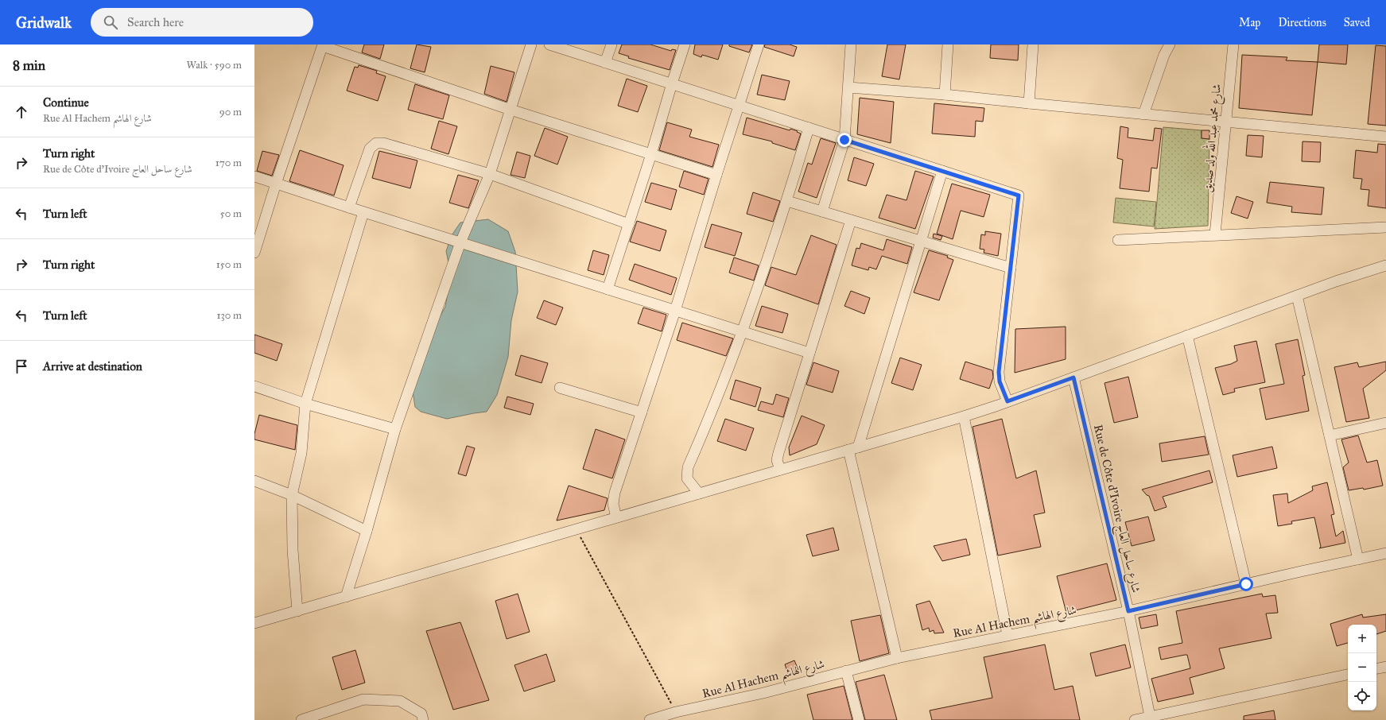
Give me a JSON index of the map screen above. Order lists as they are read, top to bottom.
{
  "streets": {
    "street": ["شارع محمد عبد الله ولد صديق", "Rue de Côte d'Ivoire شارع ساحل العاج", "Rue Al Hachem شارع الهاشم"]
  },
  "crossings": [
    ["Rue de Côte d'Ivoire شارع ساحل العاج", "Rue Al Hachem شارع الهاشم"]
  ],
  "page": {
    "header": "Gridwalk",
    "search": "Search here",
    "nav": ["Map", "Directions", "Saved"],
    "heading": ["8 min", "Walk · 590 m"],
    "list": [
      ["Continue", "Rue Al Hachem شارع الهاشم", "90 m"],
      ["Turn right", "Rue de Côte d'Ivoire شارع ساحل العاج", "170 m"],
      ["Turn left", "50 m"],
      ["Turn right", "150 m"],
      ["Turn left", "130 m"],
      "Arrive at destination"
    ],
    "map_buttons": ["+", "−"]
  }
}
